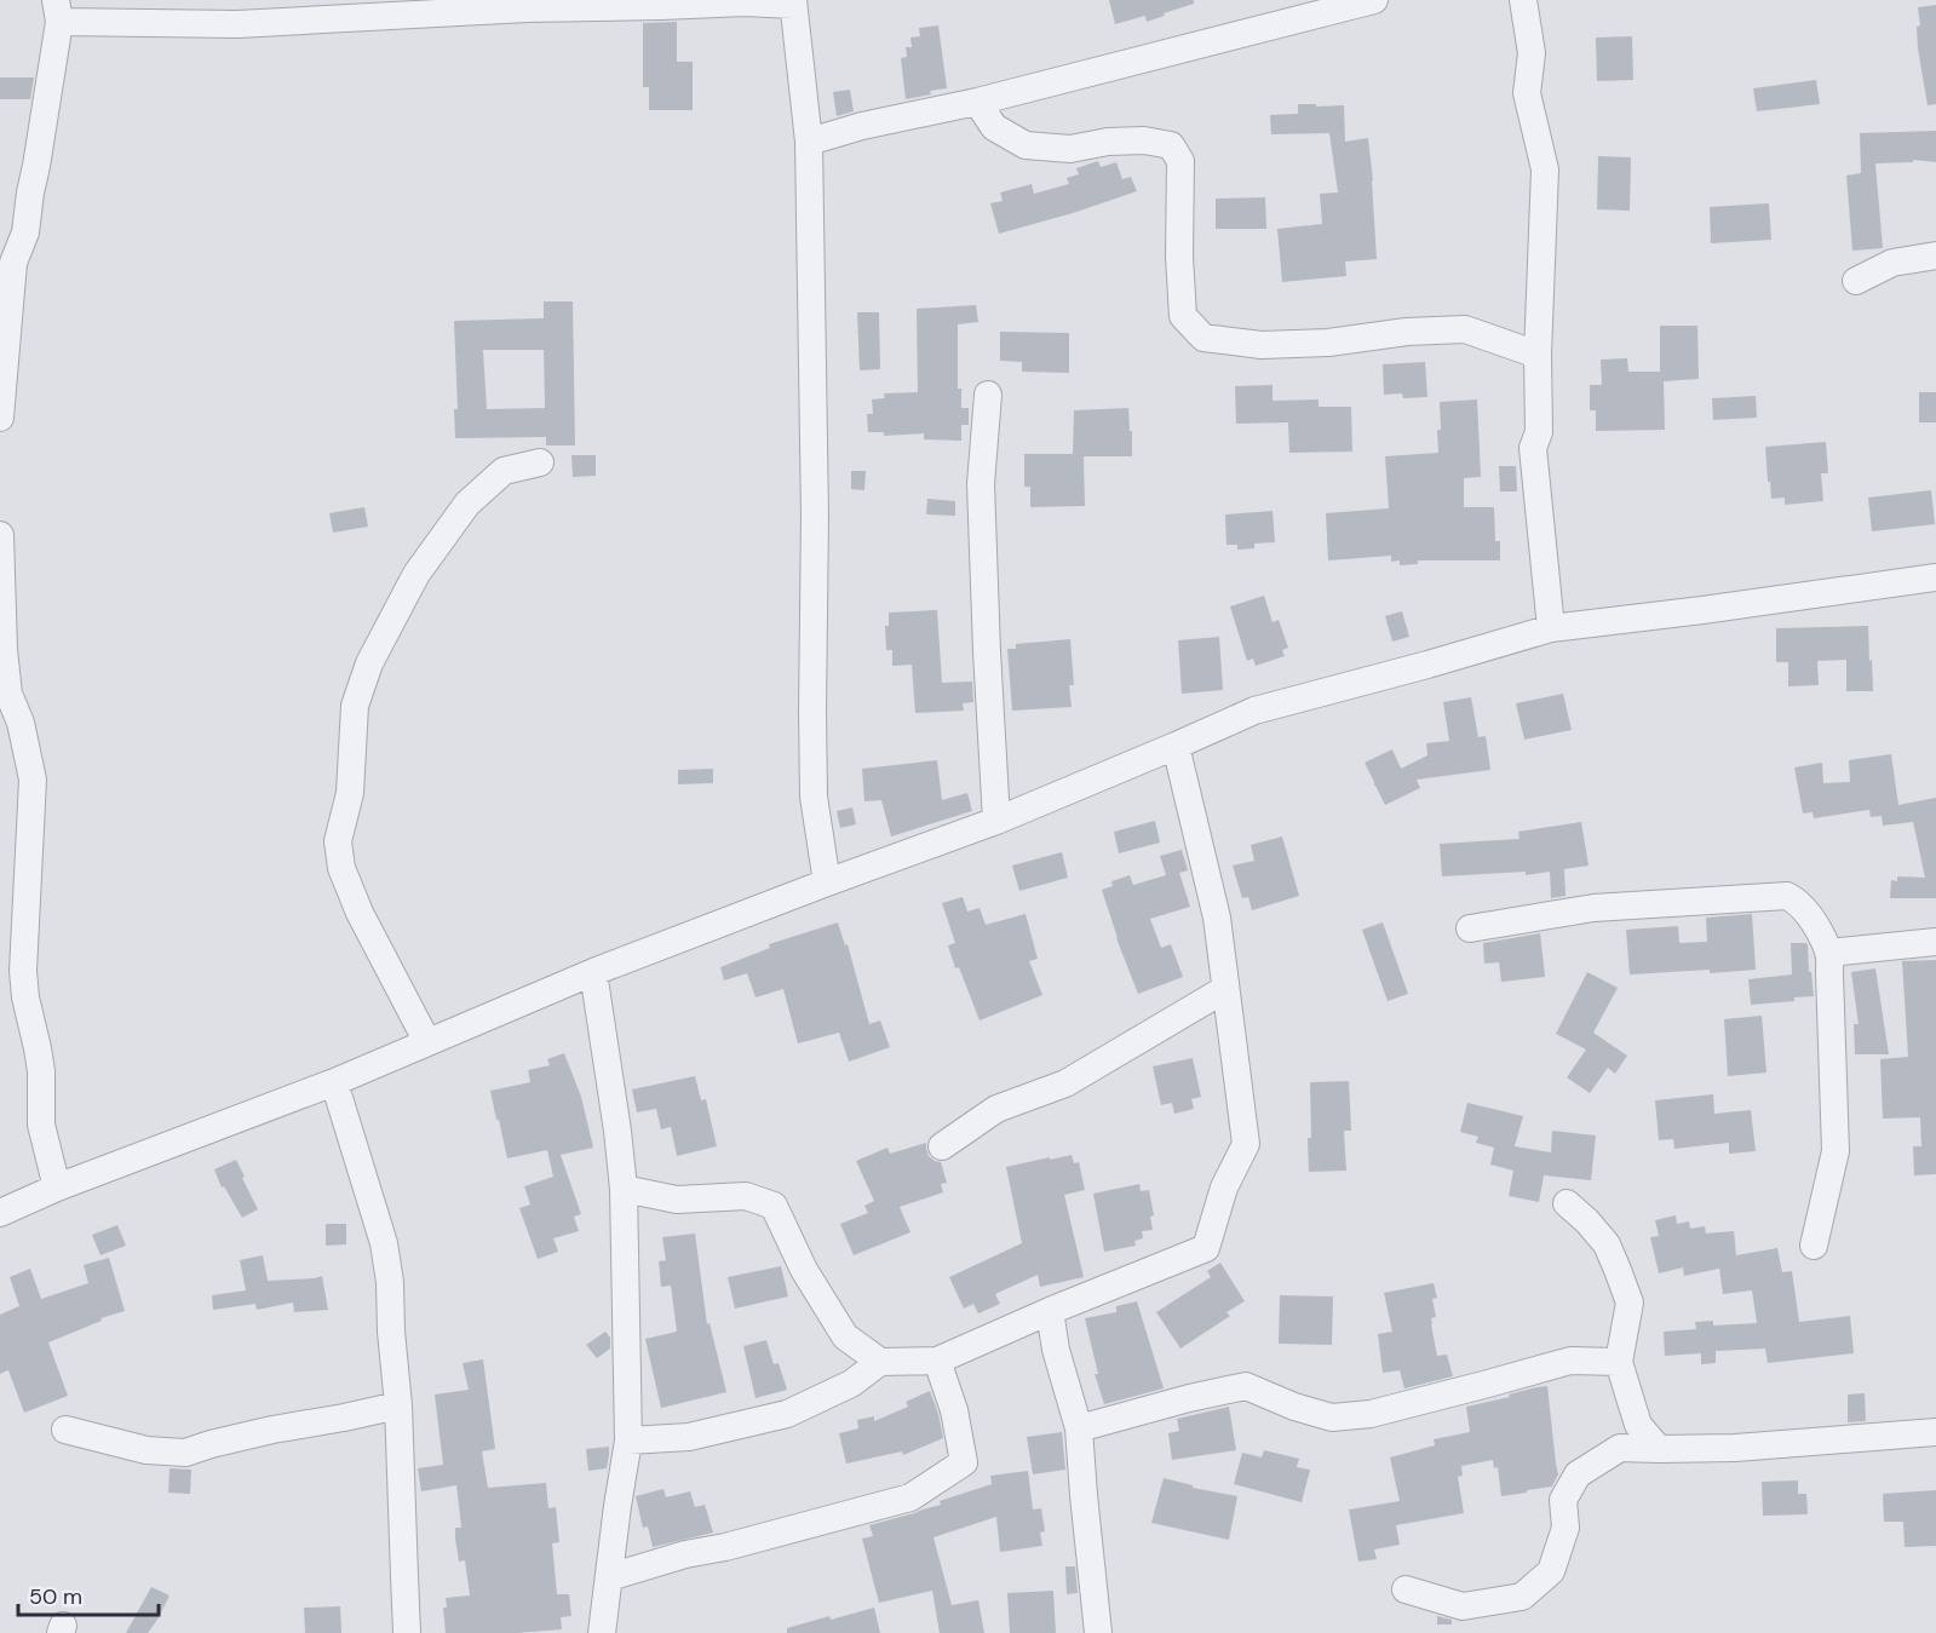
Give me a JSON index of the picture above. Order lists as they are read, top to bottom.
{
  "scale_bar": "50 m"
}
